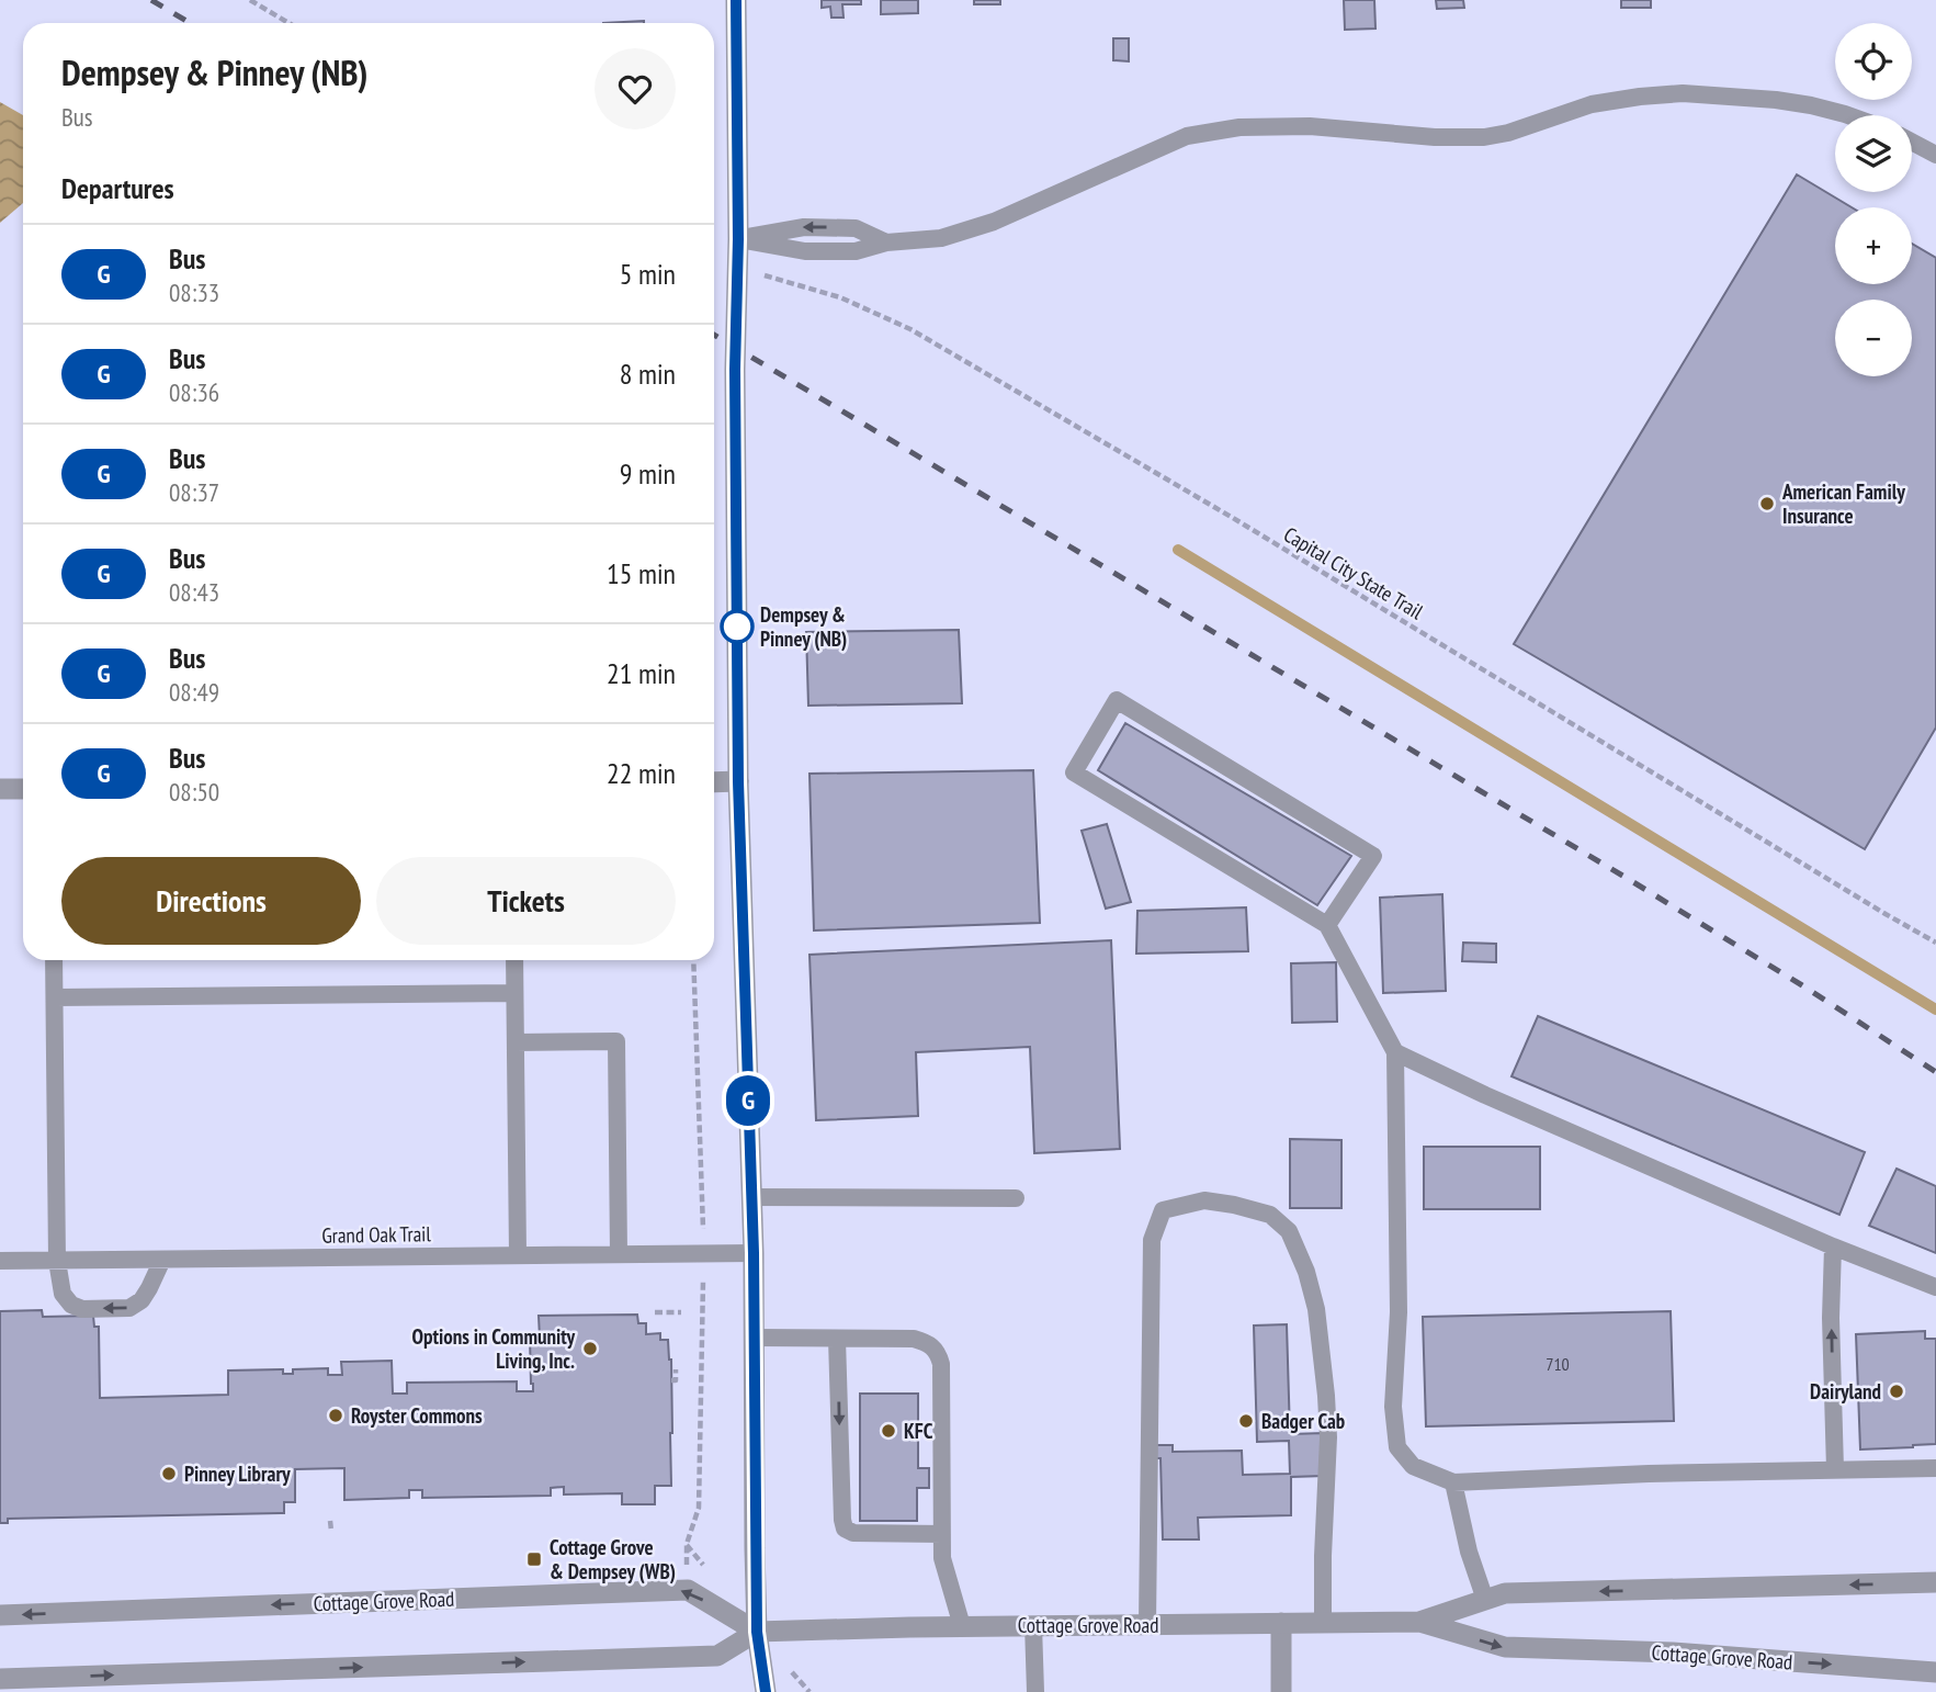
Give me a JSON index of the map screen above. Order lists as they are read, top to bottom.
{
  "streets": {
    "street": ["Cottage Grove Road"],
    "lane": ["Grand Oak Trail"],
    "path": ["Capital City State Trail"]
  },
  "places": {
    "other": [
      "American Family Insurance",
      "Dempsey & Pinney (NB)",
      "Options in Community Living, Inc.",
      "Dairyland",
      "Royster Commons",
      "Badger Cab",
      "KFC",
      "Pinney Library"
    ],
    "transit": ["Cottage Grove & Dempsey (WB)"]
  },
  "lines": ["bus line G"],
  "house_numbers": ["710"],
  "page": {
    "on_map": "G",
    "map_buttons": ["+", "−"],
    "heading": [
      ["Dempsey & Pinney (NB)", "Bus"],
      "Departures"
    ],
    "list": [
      {
        "mark": "G",
        "name": "Bus",
        "note": "08:33",
        "value": "5 min"
      },
      {
        "mark": "G",
        "name": "Bus",
        "note": "08:36",
        "value": "8 min"
      },
      {
        "mark": "G",
        "name": "Bus",
        "note": "08:37",
        "value": "9 min"
      },
      {
        "mark": "G",
        "name": "Bus",
        "note": "08:43",
        "value": "15 min"
      },
      {
        "mark": "G",
        "name": "Bus",
        "note": "08:49",
        "value": "21 min"
      },
      {
        "mark": "G",
        "name": "Bus",
        "note": "08:50",
        "value": "22 min"
      }
    ],
    "buttons": ["Directions", "Tickets"]
  }
}
